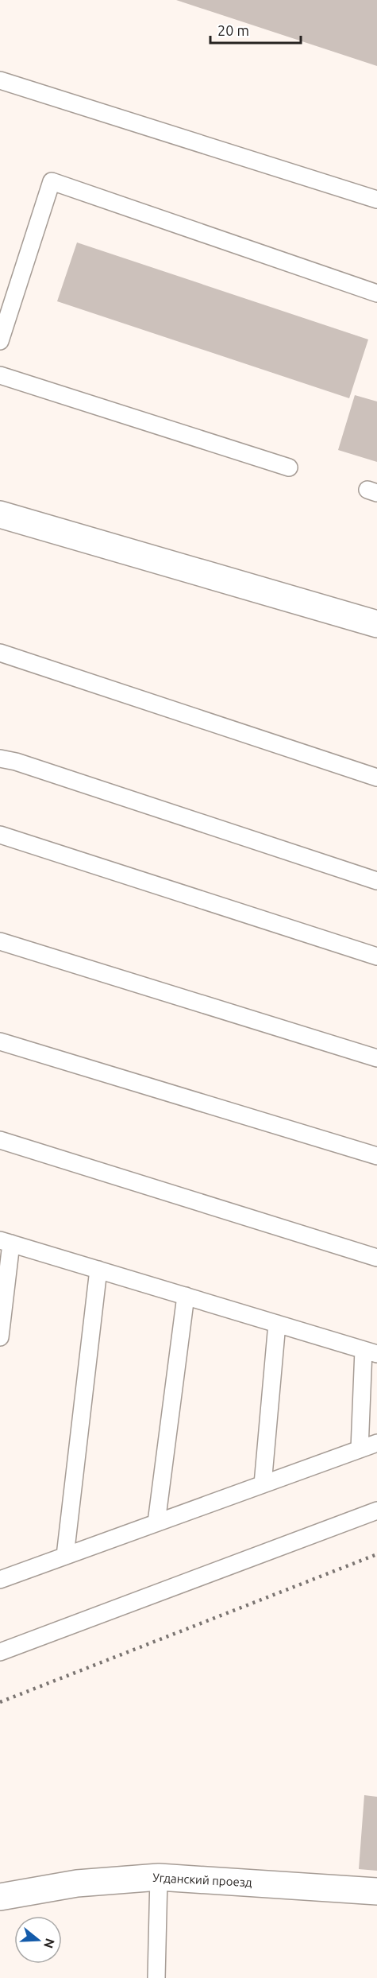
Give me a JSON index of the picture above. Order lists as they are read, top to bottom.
{
  "streets": {
    "street": ["Угданский проезд"]
  },
  "scale_bar": "20 m",
  "north": "right"
}
